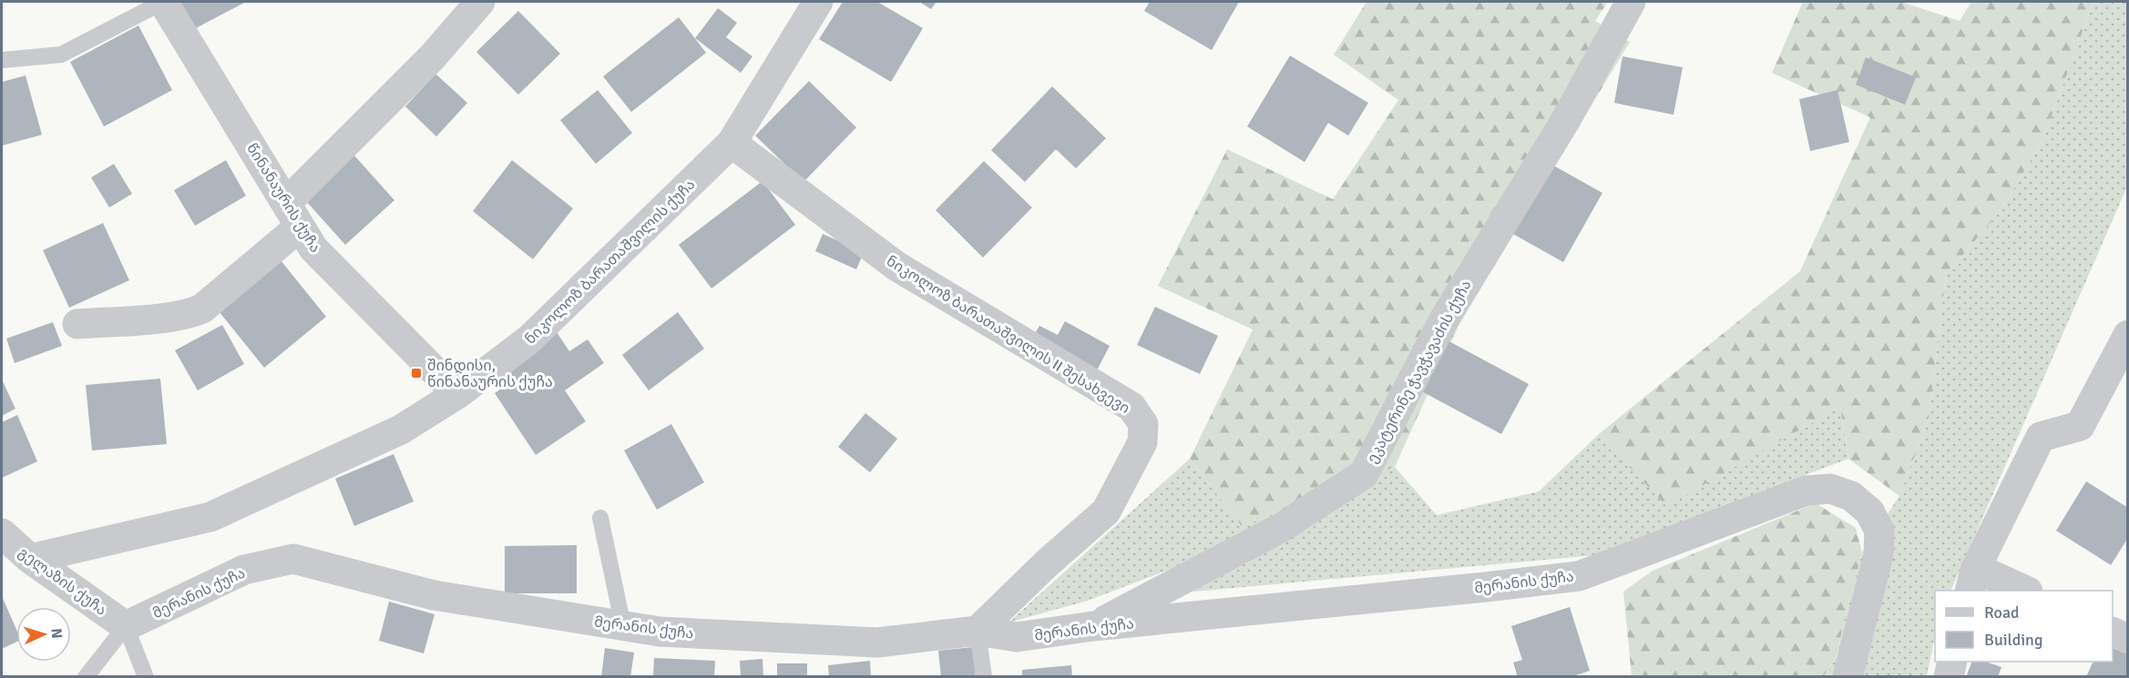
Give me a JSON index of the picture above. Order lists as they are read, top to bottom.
{
  "streets": {
    "street": [
      "წინანაურის ქუჩა",
      "ნიკოლოზ ბარათაშვილის ქუჩა",
      "ნიკოლოზ ბარათაშვილის II შესახვევი",
      "ეკატერინე ჭავჭავაძის ქუჩა",
      "გელაზის ქუჩა",
      "მერანის ქუჩა"
    ]
  },
  "crossings": [
    ["წინანაურის ქუჩა", "ნიკოლოზ ბარათაშვილის ქუჩა"],
    ["ნიკოლოზ ბარათაშვილის ქუჩა", "ნიკოლოზ ბარათაშვილის II შესახვევი"],
    ["ნიკოლოზ ბარათაშვილის ქუჩა", "გელაზის ქუჩა"],
    ["ნიკოლოზ ბარათაშვილის II შესახვევი", "მერანის ქუჩა"],
    ["ეკატერინე ჭავჭავაძის ქუჩა", "მერანის ქუჩა"],
    ["გელაზის ქუჩა", "მერანის ქუჩა"]
  ],
  "places": {
    "transit": ["შინდისი, წინანაურის ქუჩა"]
  },
  "legend": ["Road", "Building"],
  "north": "right"
}
